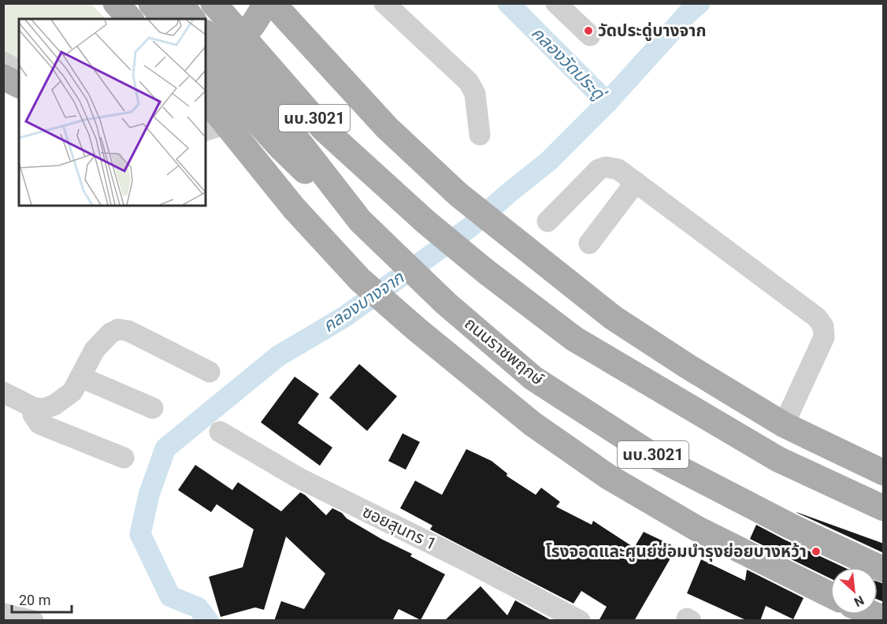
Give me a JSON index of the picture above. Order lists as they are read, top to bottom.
{
  "streets": {
    "main road": ["นบ.3021", "ถนนราชพฤกษ์"],
    "street": ["ซอยสุนทร 1"]
  },
  "water": ["คลองวัดประดู่", "คลองบางจาก"],
  "places": ["วัดประดู่บางจาก", "โรงจอดและศูนย์ซ่อมบำรุงย่อยบางหว้า"],
  "scale_bar": "20 m",
  "north": "bottom right"
}
